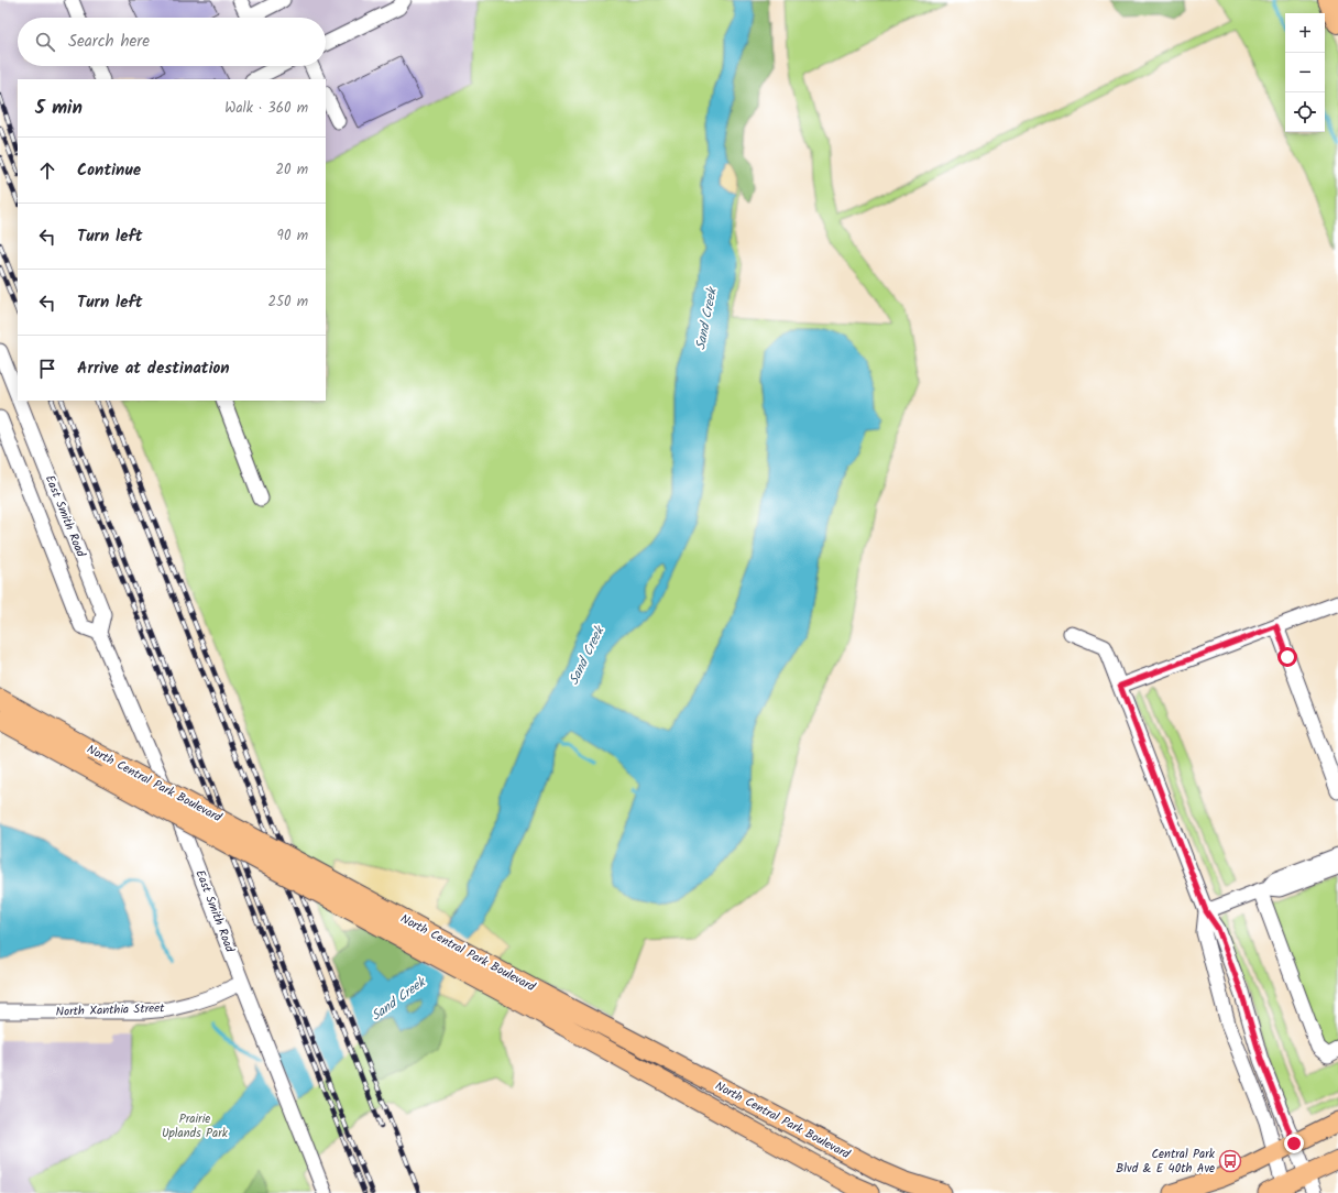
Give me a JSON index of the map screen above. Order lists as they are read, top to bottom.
{
  "streets": {
    "main road": ["North Central Park Boulevard"],
    "street": ["East Smith Road", "North Xanthia Street"]
  },
  "crossings": [
    ["East Smith Road", "North Xanthia Street"]
  ],
  "water": ["Sand Creek"],
  "parks": ["Prairie Uplands Park"],
  "places": {
    "bus stop": ["Central Park Blvd & E 40th Ave"]
  },
  "page": {
    "map_buttons": ["+", "−"],
    "search": "Search here",
    "heading": ["5 min", "Walk · 360 m"],
    "list": [
      ["Continue", "20 m"],
      ["Turn left", "90 m"],
      ["Turn left", "250 m"],
      "Arrive at destination"
    ]
  }
}
